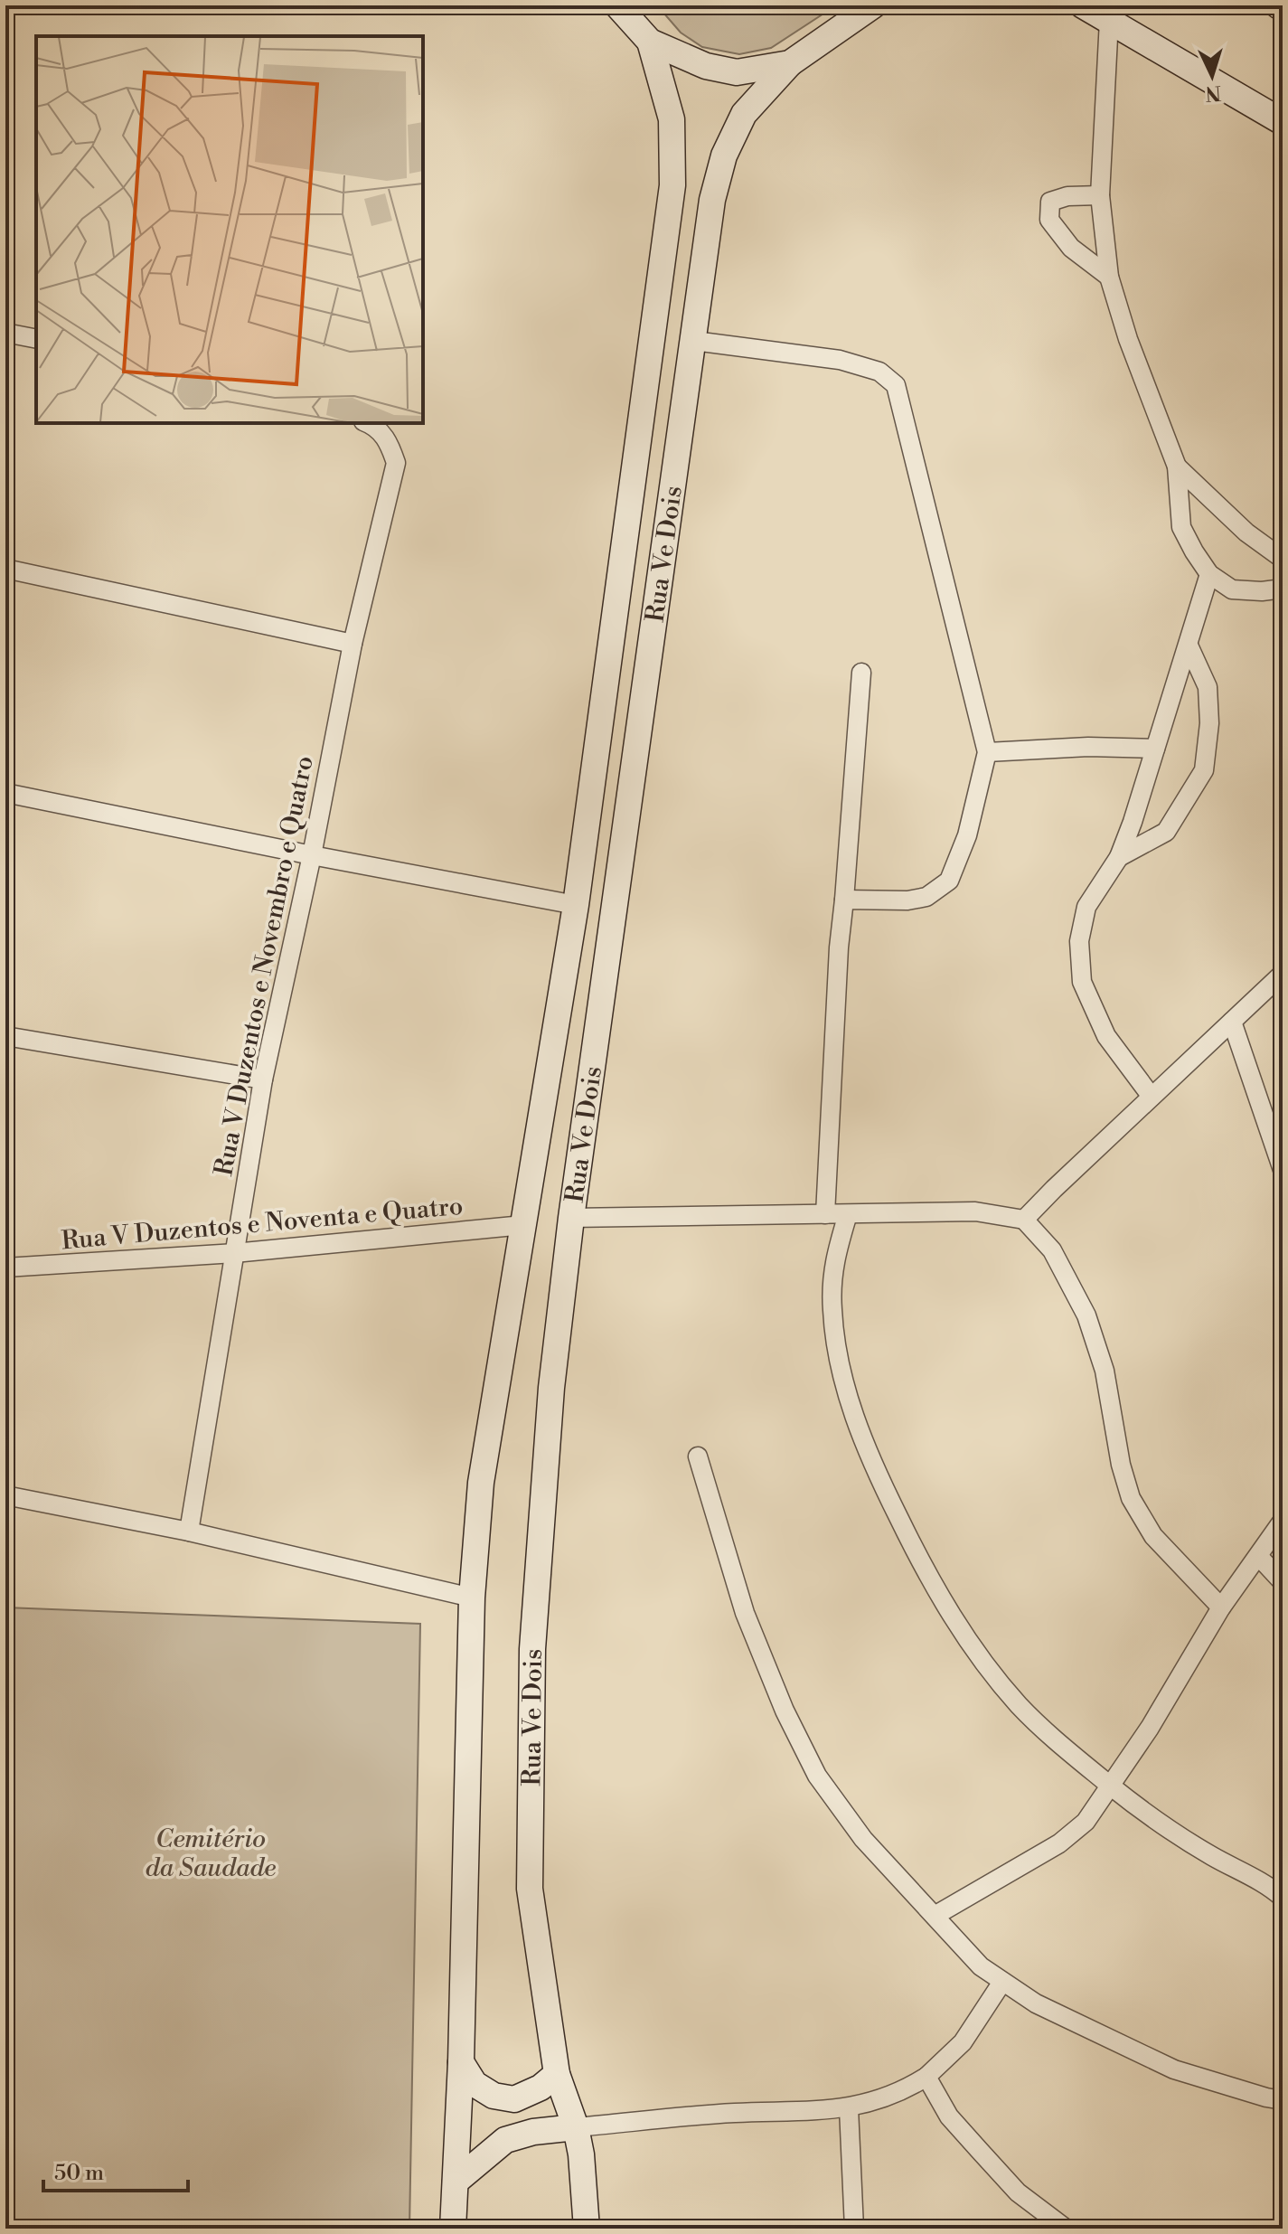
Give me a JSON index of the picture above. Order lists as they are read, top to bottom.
{
  "streets": {
    "main road": ["Rua Ve Dois"],
    "street": ["Rua V Duzentos e Novembro e Quatro", "Rua V Duzentos e Noventa e Quatro"]
  },
  "crossings": [
    ["Rua Ve Dois", "Rua V Duzentos e Noventa e Quatro"],
    ["Rua V Duzentos e Novembro e Quatro", "Rua V Duzentos e Noventa e Quatro"]
  ],
  "parks": ["Cemitério da Saudade"],
  "scale_bar": "50 m",
  "north": "bottom"
}
